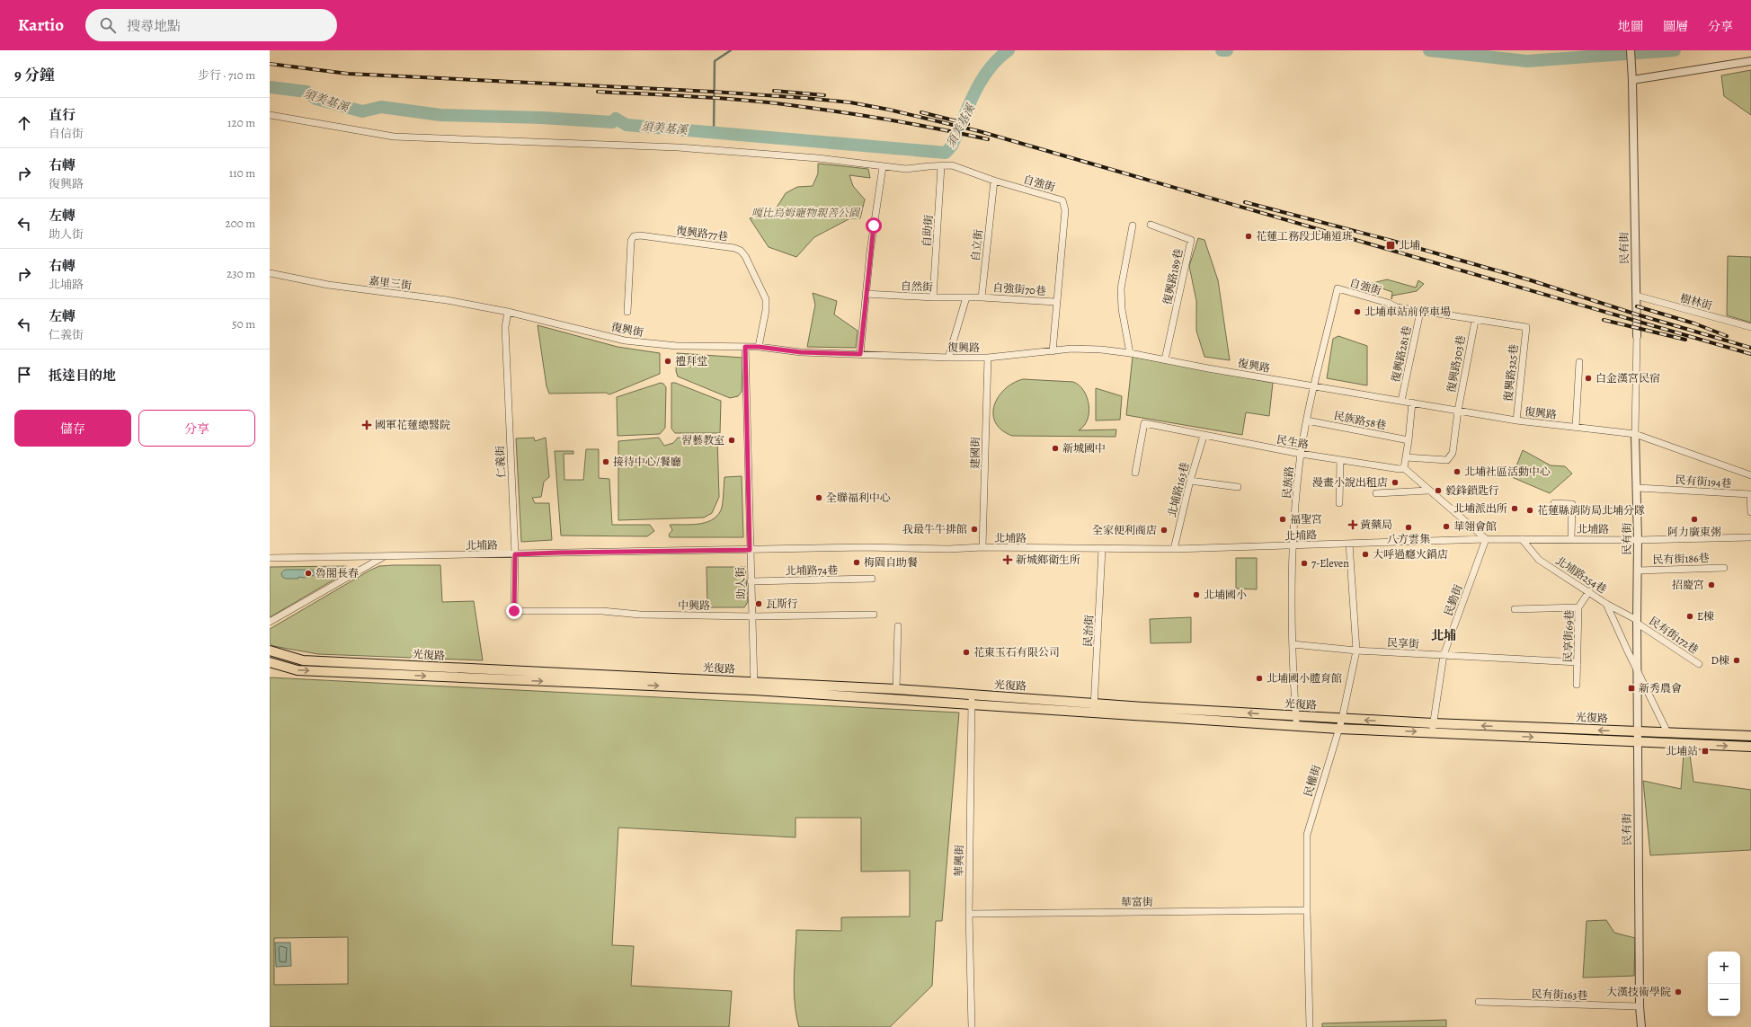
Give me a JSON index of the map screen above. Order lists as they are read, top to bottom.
{
  "streets": {
    "main road": ["光復路"],
    "street": [
      "自強街",
      "自助街",
      "復興路77巷",
      "自立街",
      "民有街",
      "復興路189巷",
      "嘉里三街",
      "自然街",
      "自強街70巷",
      "樹林街",
      "復興街",
      "復興路",
      "復興路281巷",
      "復興路303巷",
      "復興路325巷",
      "民族路58巷",
      "民生路",
      "建國街",
      "仁義街",
      "民有街194巷",
      "民族路",
      "北埔路163巷",
      "北埔路",
      "民有街186巷",
      "北埔路74巷",
      "北埔路254巷",
      "助人街",
      "民勤街",
      "中興路",
      "民治街",
      "民有街172巷",
      "民享街69巷",
      "民享街",
      "民權街",
      "華興街",
      "華富街",
      "民有街163巷"
    ]
  },
  "crossings": [
    ["自強街", "自助街"],
    ["自強街", "自立街"],
    ["自強街", "自強街70巷"],
    ["自強街", "復興路"],
    ["自強街", "復興路281巷"],
    ["自強街", "復興路303巷"],
    ["自強街", "復興路325巷"],
    ["自強街", "民族路"],
    ["自助街", "自然街"],
    ["復興路77巷", "復興路"],
    ["自立街", "自強街70巷"],
    ["民有街", "樹林街"],
    ["民有街", "復興路"],
    ["民有街", "民有街194巷"],
    ["民有街", "北埔路"],
    ["民有街", "民有街186巷"],
    ["民有街", "北埔路254巷"],
    ["民有街", "民有街172巷"],
    ["民有街", "光復路"],
    ["民有街", "民有街163巷"],
    ["復興路189巷", "復興路"],
    ["嘉里三街", "復興街"],
    ["嘉里三街", "仁義街"],
    ["復興街", "復興路"],
    ["復興街", "仁義街"],
    ["復興街", "助人街"],
    ["復興路", "復興路281巷"],
    ["復興路", "復興路303巷"],
    ["復興路", "復興路325巷"],
    ["復興路", "建國街"],
    ["復興路", "民族路"],
    ["復興路", "助人街"],
    ["民族路58巷", "民族路"],
    ["民生路", "民族路"],
    ["民生路", "北埔路163巷"],
    ["建國街", "北埔路"],
    ["仁義街", "北埔路"],
    ["仁義街", "中興路"],
    ["民族路", "北埔路"],
    ["民族路", "民享街"],
    ["民族路", "光復路"],
    ["北埔路163巷", "北埔路"],
    ["北埔路", "北埔路254巷"],
    ["北埔路", "助人街"],
    ["北埔路", "民勤街"],
    ["北埔路", "民治街"],
    ["北埔路", "民權街"],
    ["北埔路74巷", "助人街"],
    ["北埔路254巷", "民有街172巷"],
    ["北埔路254巷", "民享街69巷"],
    ["助人街", "中興路"],
    ["助人街", "光復路"],
    ["民勤街", "民享街"],
    ["民勤街", "光復路"],
    ["民治街", "光復路"],
    ["民享街69巷", "民享街"],
    ["民享街", "民權街"],
    ["光復路", "民權街"],
    ["光復路", "華興街"],
    ["民權街", "華富街"],
    ["華興街", "華富街"]
  ],
  "districts": ["北埔"],
  "water": ["須美基溪"],
  "parks": ["嘎比烏姆寵物親善公園"],
  "places": {
    "other": [
      "花蓮工務段北埔道班",
      "北埔車站前停車場",
      "禮拜堂",
      "白金漢宮民宿",
      "習藝教室",
      "新城國中",
      "接待中心/餐廳",
      "北埔社區活動中心",
      "漫畫小說出租店",
      "毅鋒鎖匙行",
      "全聯福利中心",
      "北埔派出所",
      "花蓮縣消防局北埔分隊",
      "福聖宮",
      "阿力廣東粥",
      "華翎會館",
      "八方雲集",
      "我最牛牛排館",
      "全家便利商店",
      "大呼過癮火鍋店",
      "梅園自助餐",
      "7-Eleven",
      "魯閣長春",
      "招慶宮",
      "北埔國小",
      "瓦斯行",
      "E棟",
      "花東玉石有限公司",
      "D棟",
      "北埔國小體育館",
      "大漢技術學院"
    ],
    "transit": ["北埔", "新秀農會", "北埔站"],
    "health": ["國軍花蓮總醫院", "黃藥局", "新城鄉衛生所"]
  },
  "page": {
    "header": "Kartio",
    "search": "搜尋地點",
    "nav": ["地圖", "圖層", "分享"],
    "heading": ["9 分鐘", "步行 · 710 m"],
    "list": [
      ["直行", "自信街", "120 m"],
      ["右轉", "復興路", "110 m"],
      ["左轉", "助人街", "200 m"],
      ["右轉", "北埔路", "230 m"],
      ["左轉", "仁義街", "50 m"],
      "抵達目的地"
    ],
    "buttons": ["儲存", "分享"],
    "map_buttons": ["+", "−"]
  }
}
